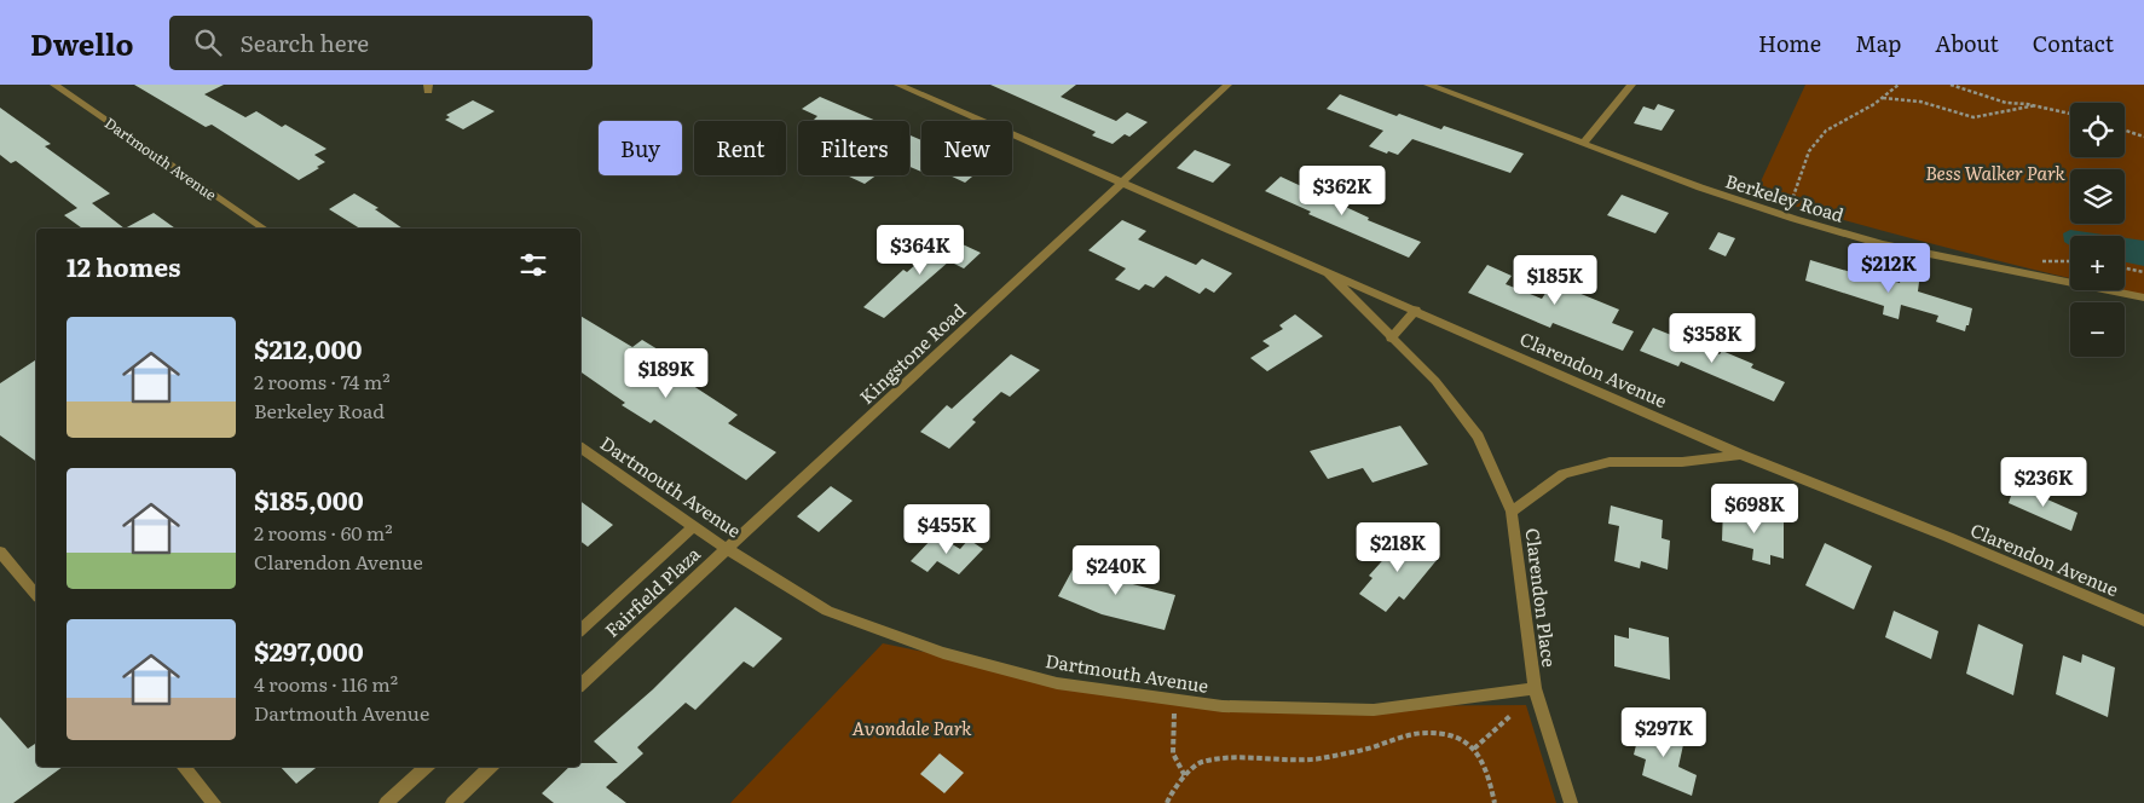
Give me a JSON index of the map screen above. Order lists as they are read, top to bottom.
{
  "streets": {
    "street": [
      "Dartmouth Avenue",
      "Berkeley Road",
      "Kingstone Road",
      "Clarendon Avenue",
      "Fairfield Plaza",
      "Clarendon Place"
    ]
  },
  "crossings": [
    ["Dartmouth Avenue", "Kingstone Road"],
    ["Dartmouth Avenue", "Fairfield Plaza"],
    ["Dartmouth Avenue", "Clarendon Place"],
    ["Kingstone Road", "Clarendon Avenue"],
    ["Kingstone Road", "Fairfield Plaza"],
    ["Clarendon Avenue", "Clarendon Place"]
  ],
  "parks": ["Bess Walker Park", "Avondale Park"],
  "page": {
    "header": "Dwello",
    "search": "Search here",
    "nav": [
      "Home",
      "Map",
      "About",
      "Contact"
    ],
    "map_buttons": ["+", "−"],
    "chip": [
      "Buy",
      "Rent",
      "Filters",
      "New"
    ],
    "price": [
      "$362K",
      "$364K",
      "$212K",
      "$185K",
      "$358K",
      "$189K",
      "$236K",
      "$698K",
      "$455K",
      "$218K",
      "$240K",
      "$297K"
    ],
    "heading": "12 homes",
    "list": [
      {
        "name": "$212,000",
        "note": "2 rooms · 74 m² · Berkeley Road"
      },
      {
        "name": "$185,000",
        "note": "2 rooms · 60 m² · Clarendon Avenue"
      },
      {
        "name": "$297,000",
        "note": "4 rooms · 116 m² · Dartmouth Avenue"
      }
    ]
  }
}
